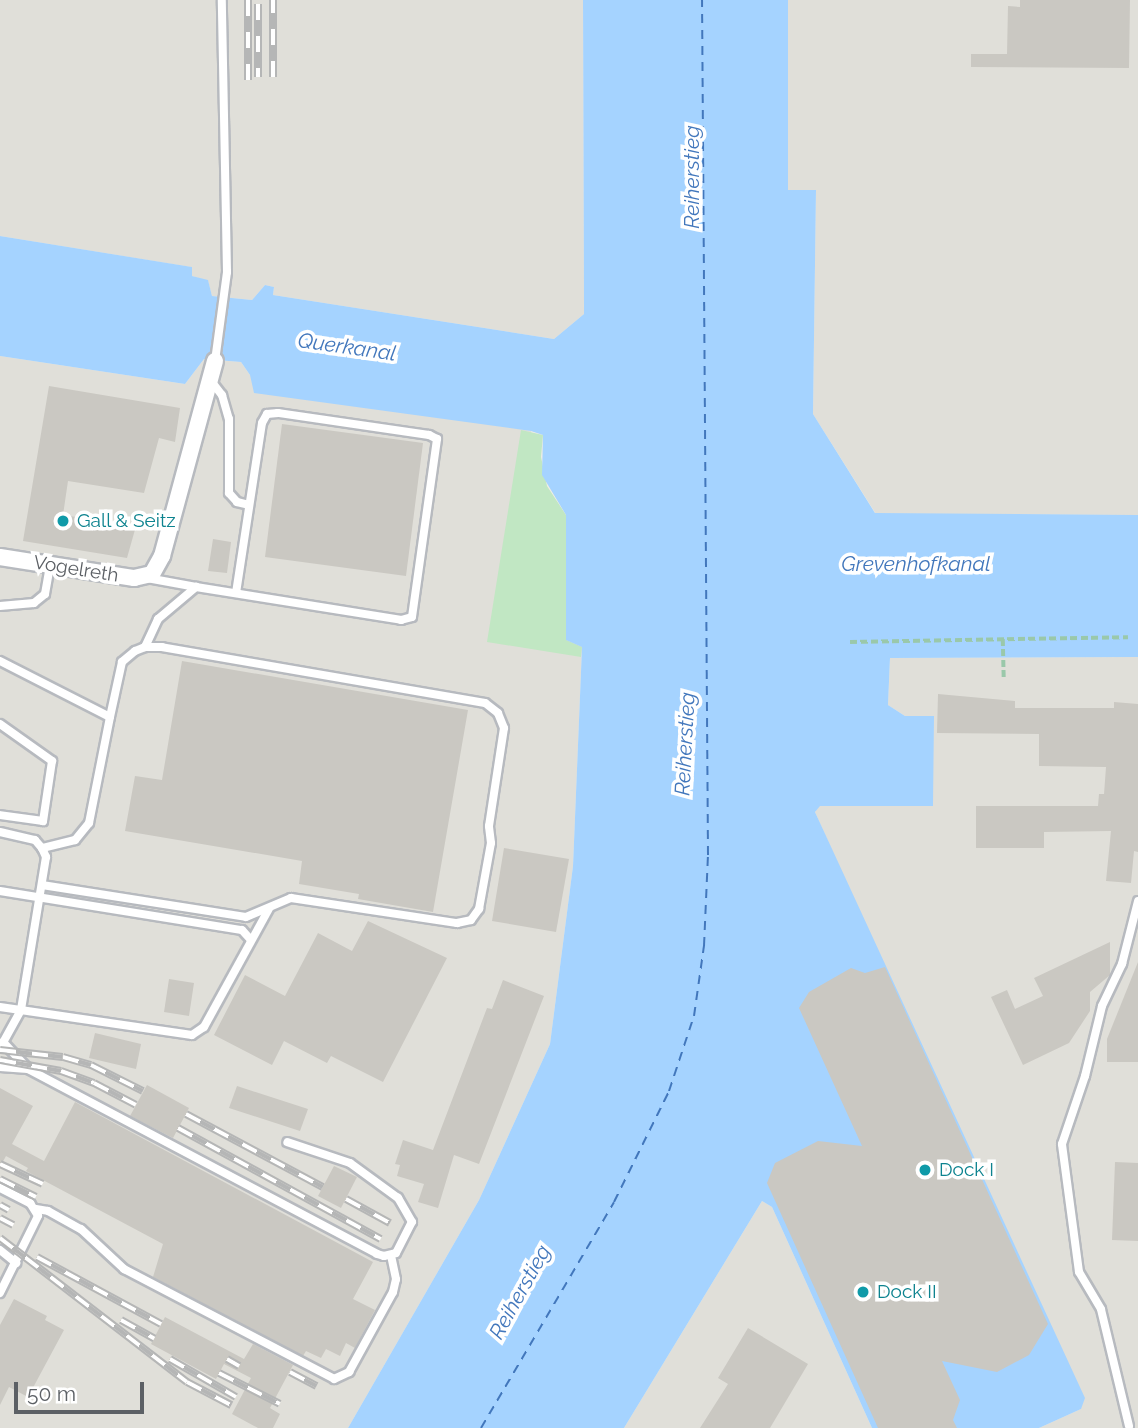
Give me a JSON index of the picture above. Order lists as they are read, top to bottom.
{
  "streets": {
    "street": ["Vogelreth"]
  },
  "water": ["Reiherstieg", "Querkanal", "Grevenhofkanal"],
  "places": ["Gall & Seitz", "Dock I", "Dock II"],
  "scale_bar": "50 m"
}
